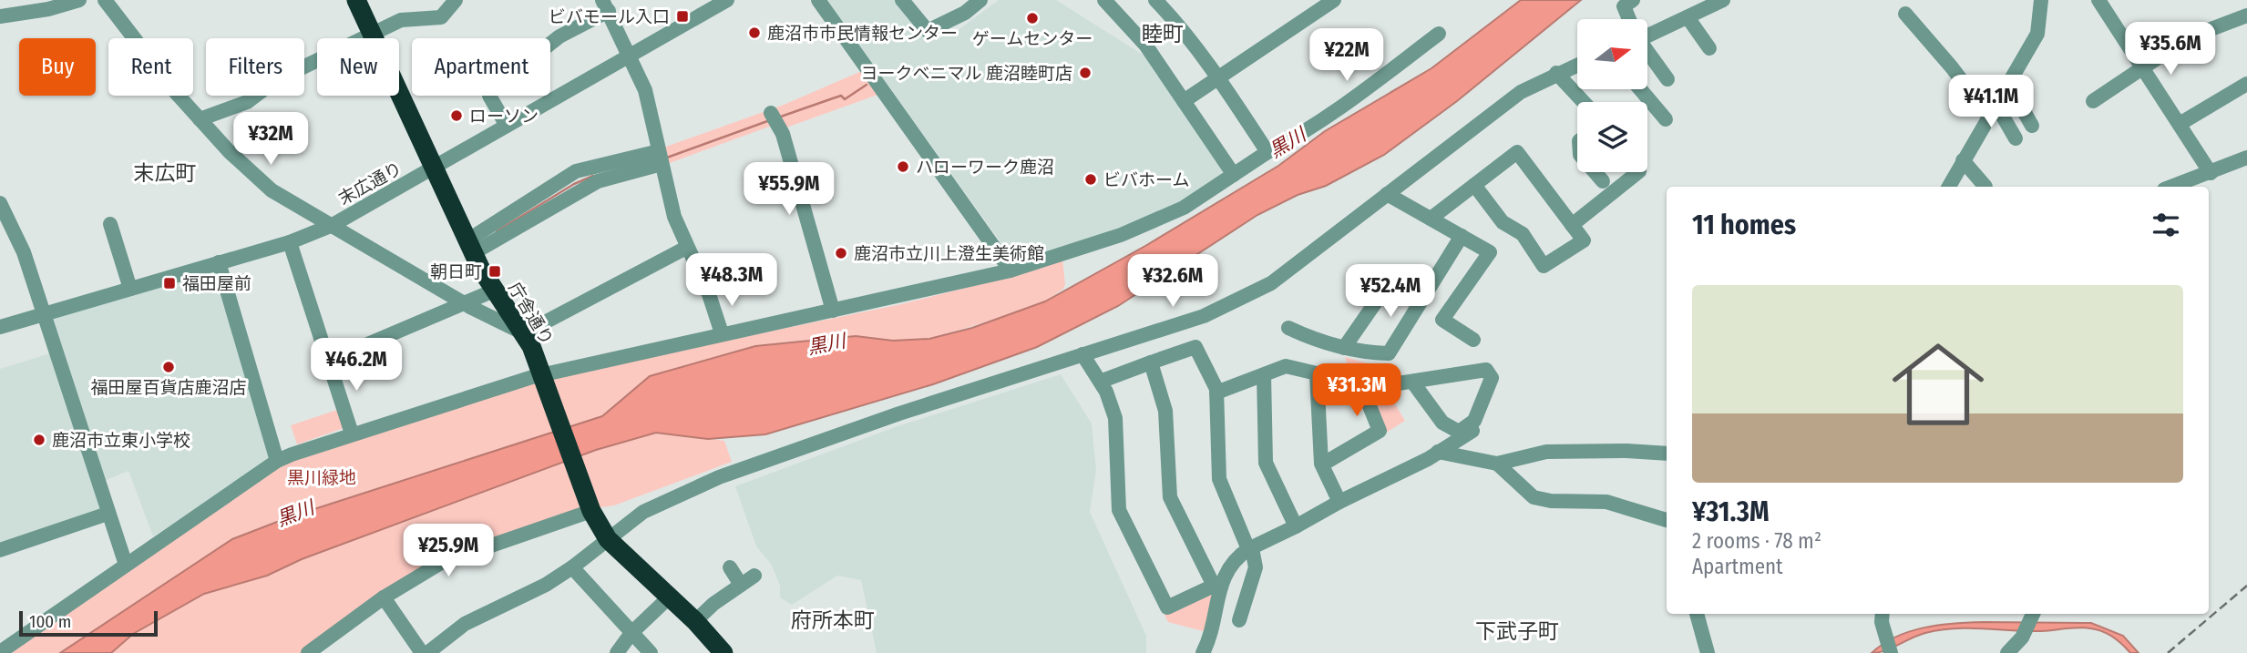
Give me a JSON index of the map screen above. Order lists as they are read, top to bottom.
{
  "streets": {
    "highway": ["庁舎通り"],
    "street": ["末広通り"]
  },
  "crossings": [
    ["末広通り", "庁舎通り"]
  ],
  "districts": [
    "睦町",
    "末広町",
    "府所本町",
    "下武子町"
  ],
  "water": ["黒川"],
  "parks": ["黒川緑地"],
  "places": {
    "transit": ["ビバモール入口", "朝日町", "福田屋前"],
    "other": [
      "ゲームセンター",
      "鹿沼市市民情報センター",
      "ヨークベニマル 鹿沼睦町店",
      "ローソン",
      "ハローワーク鹿沼",
      "ビバホーム",
      "鹿沼市立川上澄生美術館",
      "福田屋百貨店鹿沼店",
      "鹿沼市立東小学校"
    ]
  },
  "scale_bar": "100 m",
  "north": "right",
  "page": {
    "price": [
      "¥35.6M",
      "¥22M",
      "¥41.1M",
      "¥32M",
      "¥55.9M",
      "¥48.3M",
      "¥32.6M",
      "¥52.4M",
      "¥46.2M",
      "¥31.3M",
      "¥25.9M"
    ],
    "chip": [
      "Buy",
      "Rent",
      "Filters",
      "New",
      "Apartment"
    ],
    "heading": "11 homes",
    "list": [
      {
        "name": "¥31.3M",
        "note": "2 rooms · 78 m² · Apartment"
      }
    ],
    "scale": "100 m"
  }
}
